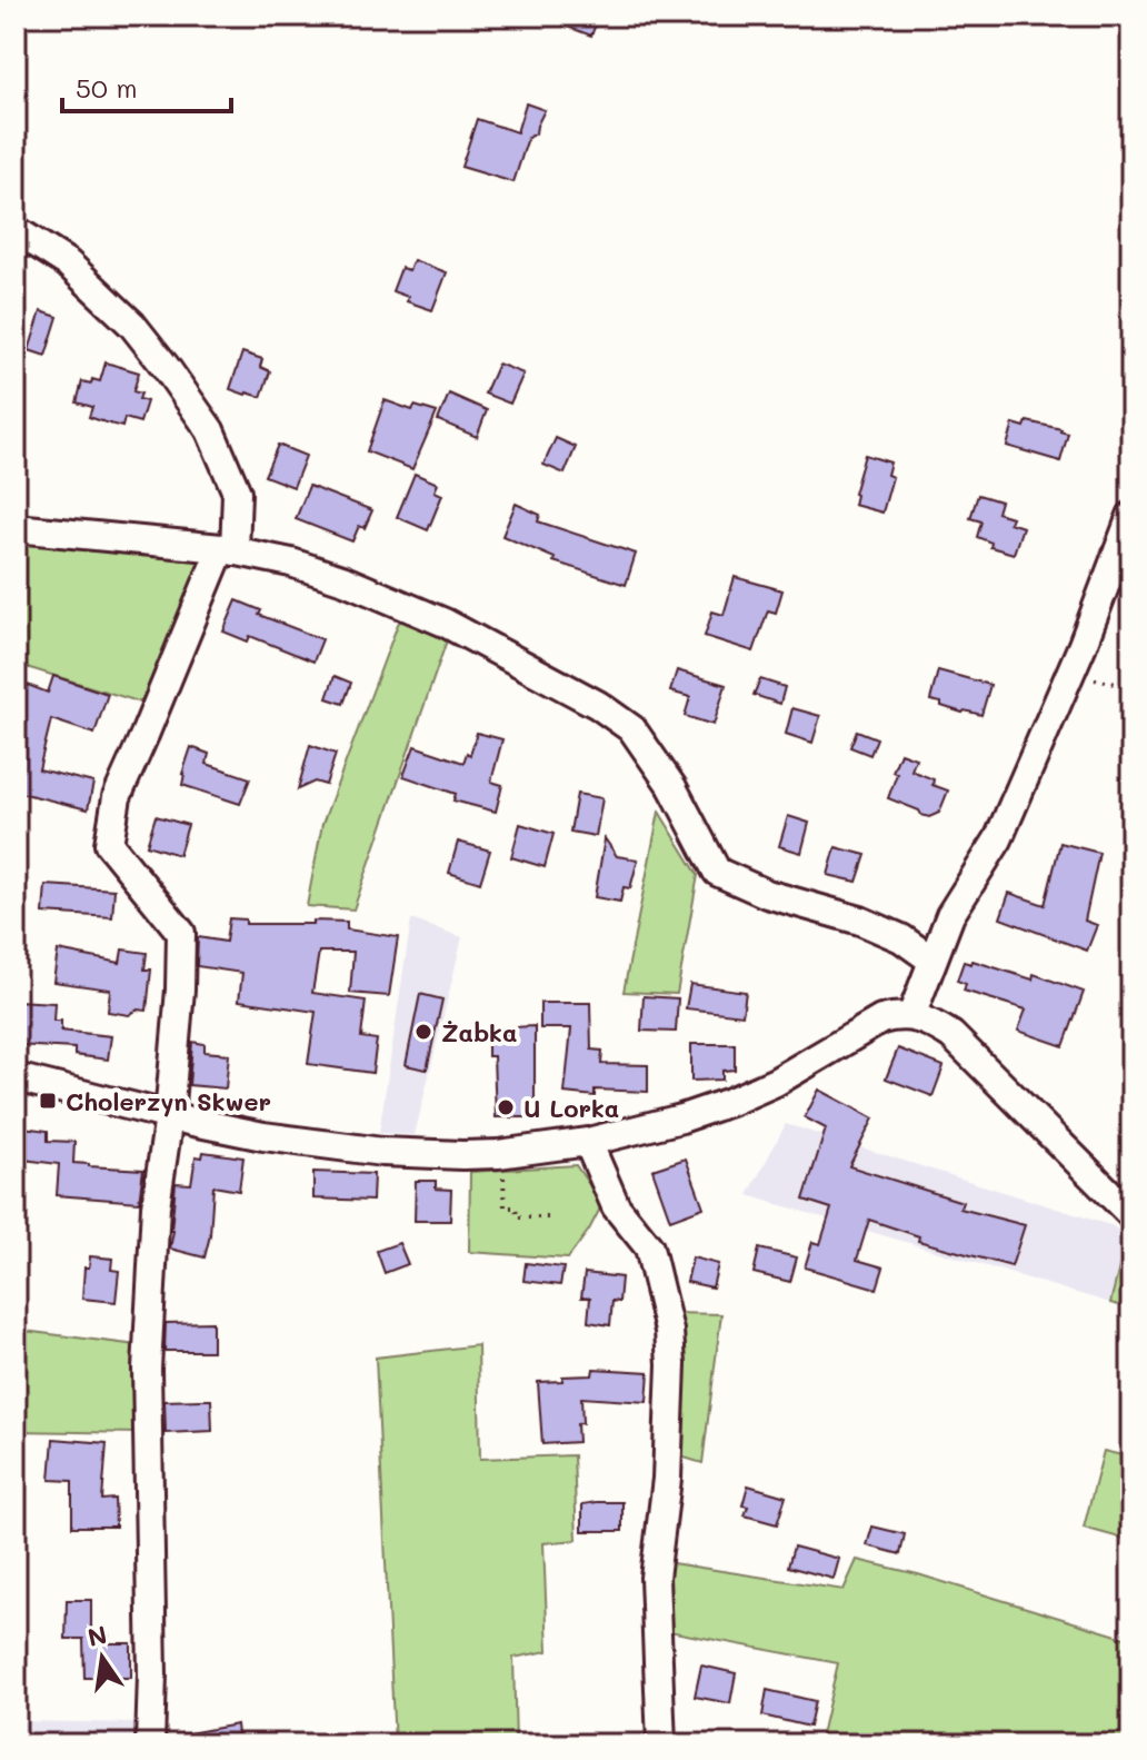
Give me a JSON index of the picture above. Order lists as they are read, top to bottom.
{
  "places": {
    "other": ["Żabka", "U Lorka"],
    "transit": ["Cholerzyn Skwer"]
  },
  "scale_bar": "50 m",
  "north": "top"
}
